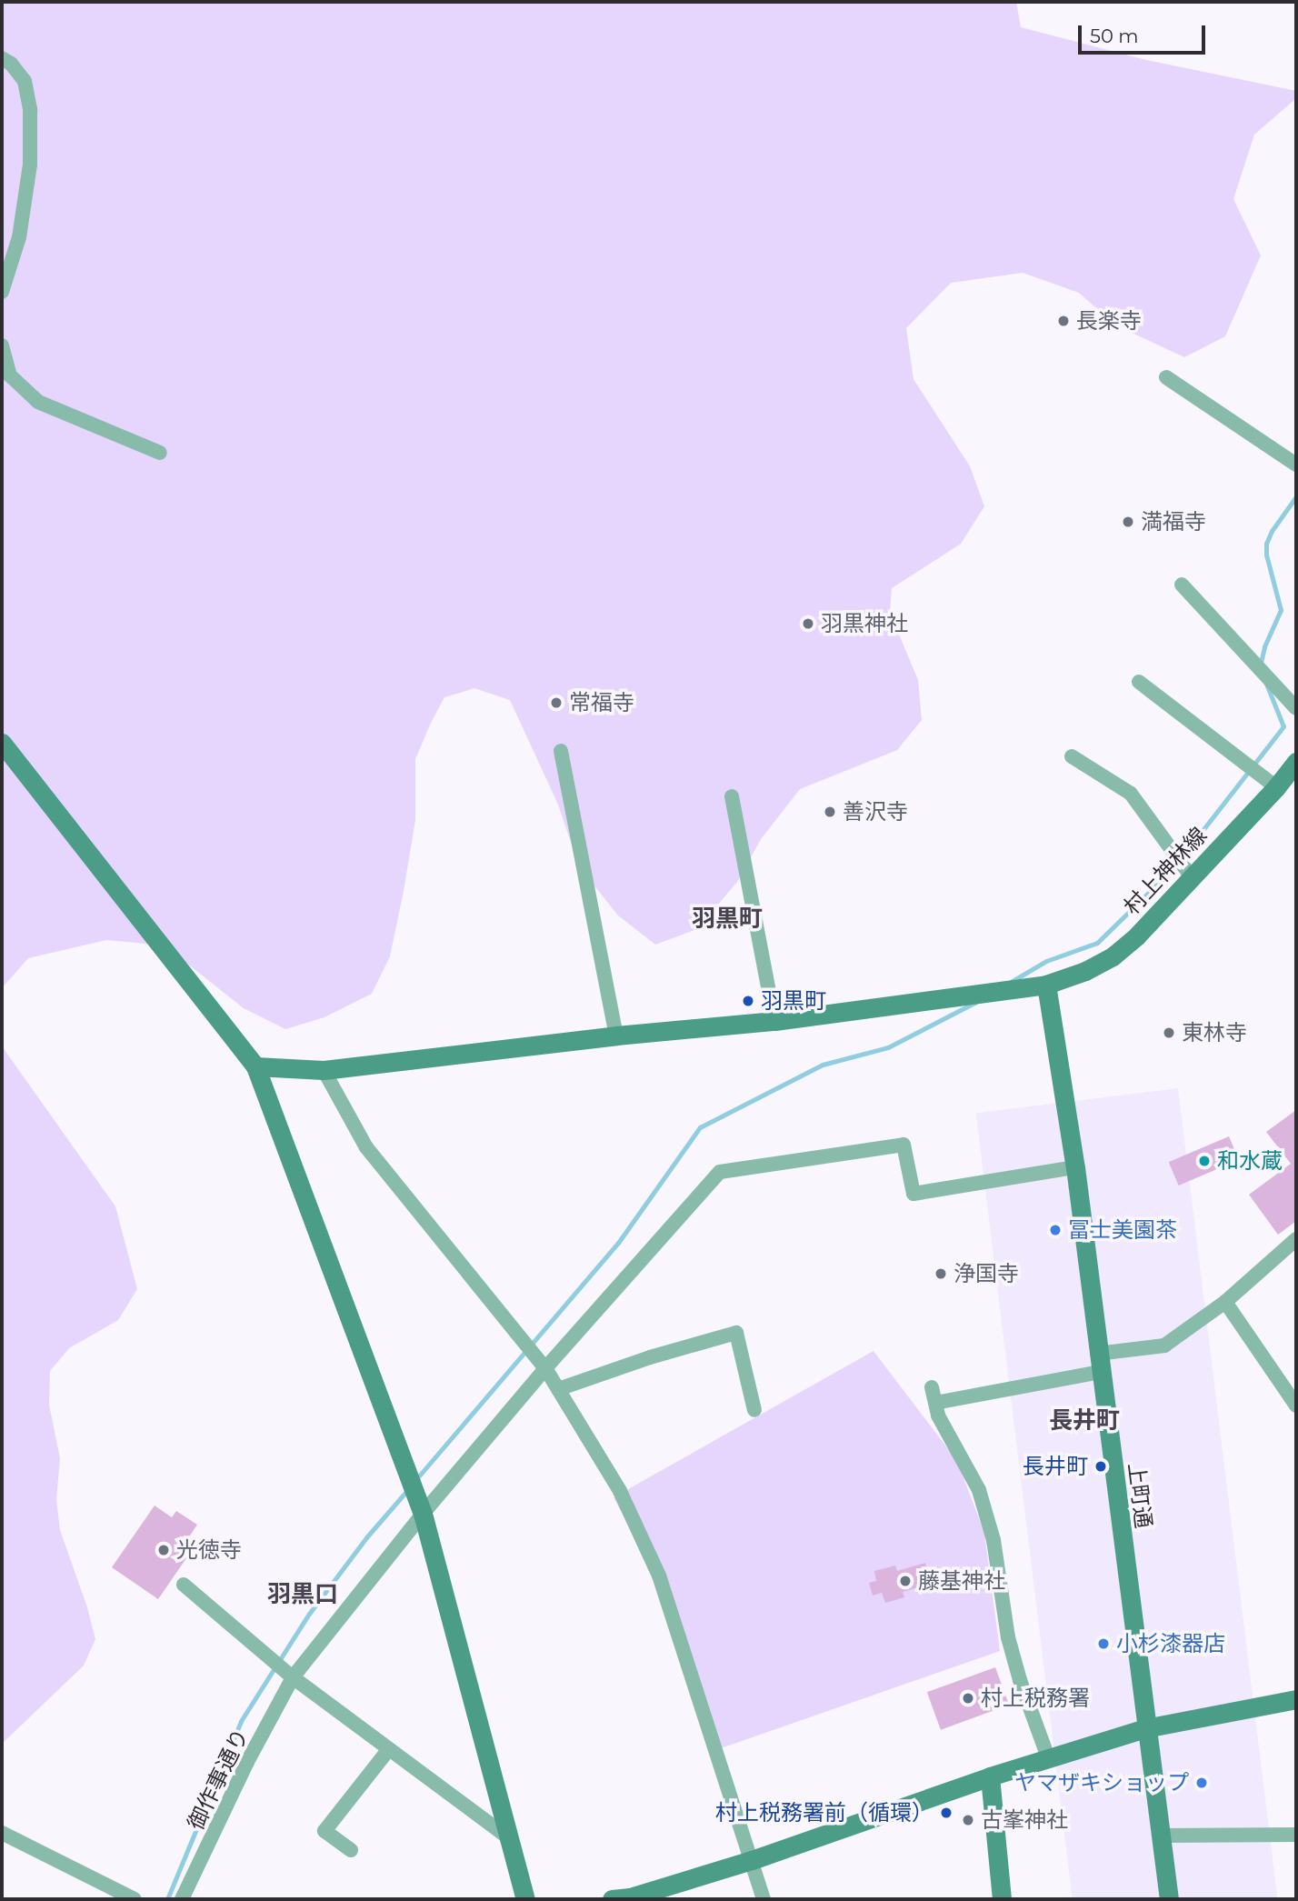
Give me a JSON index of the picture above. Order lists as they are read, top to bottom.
{
  "streets": {
    "street": ["村上神林線", "上町通", "御作事通り"]
  },
  "crossings": [
    ["村上神林線", "上町通"],
    ["上町通", "御作事通り"]
  ],
  "districts": ["羽黒町", "長井町", "羽黒口"],
  "places": [
    "長楽寺",
    "満福寺",
    "羽黒神社",
    "常福寺",
    "善沢寺",
    "羽黒町",
    "東林寺",
    "和水蔵",
    "冨士美園茶",
    "浄国寺",
    "長井町",
    "光徳寺",
    "藤基神社",
    "小杉漆器店",
    "村上税務署",
    "ヤマザキショップ",
    "村上税務署前（循環）",
    "古峯神社"
  ],
  "scale_bar": "50 m"
}
